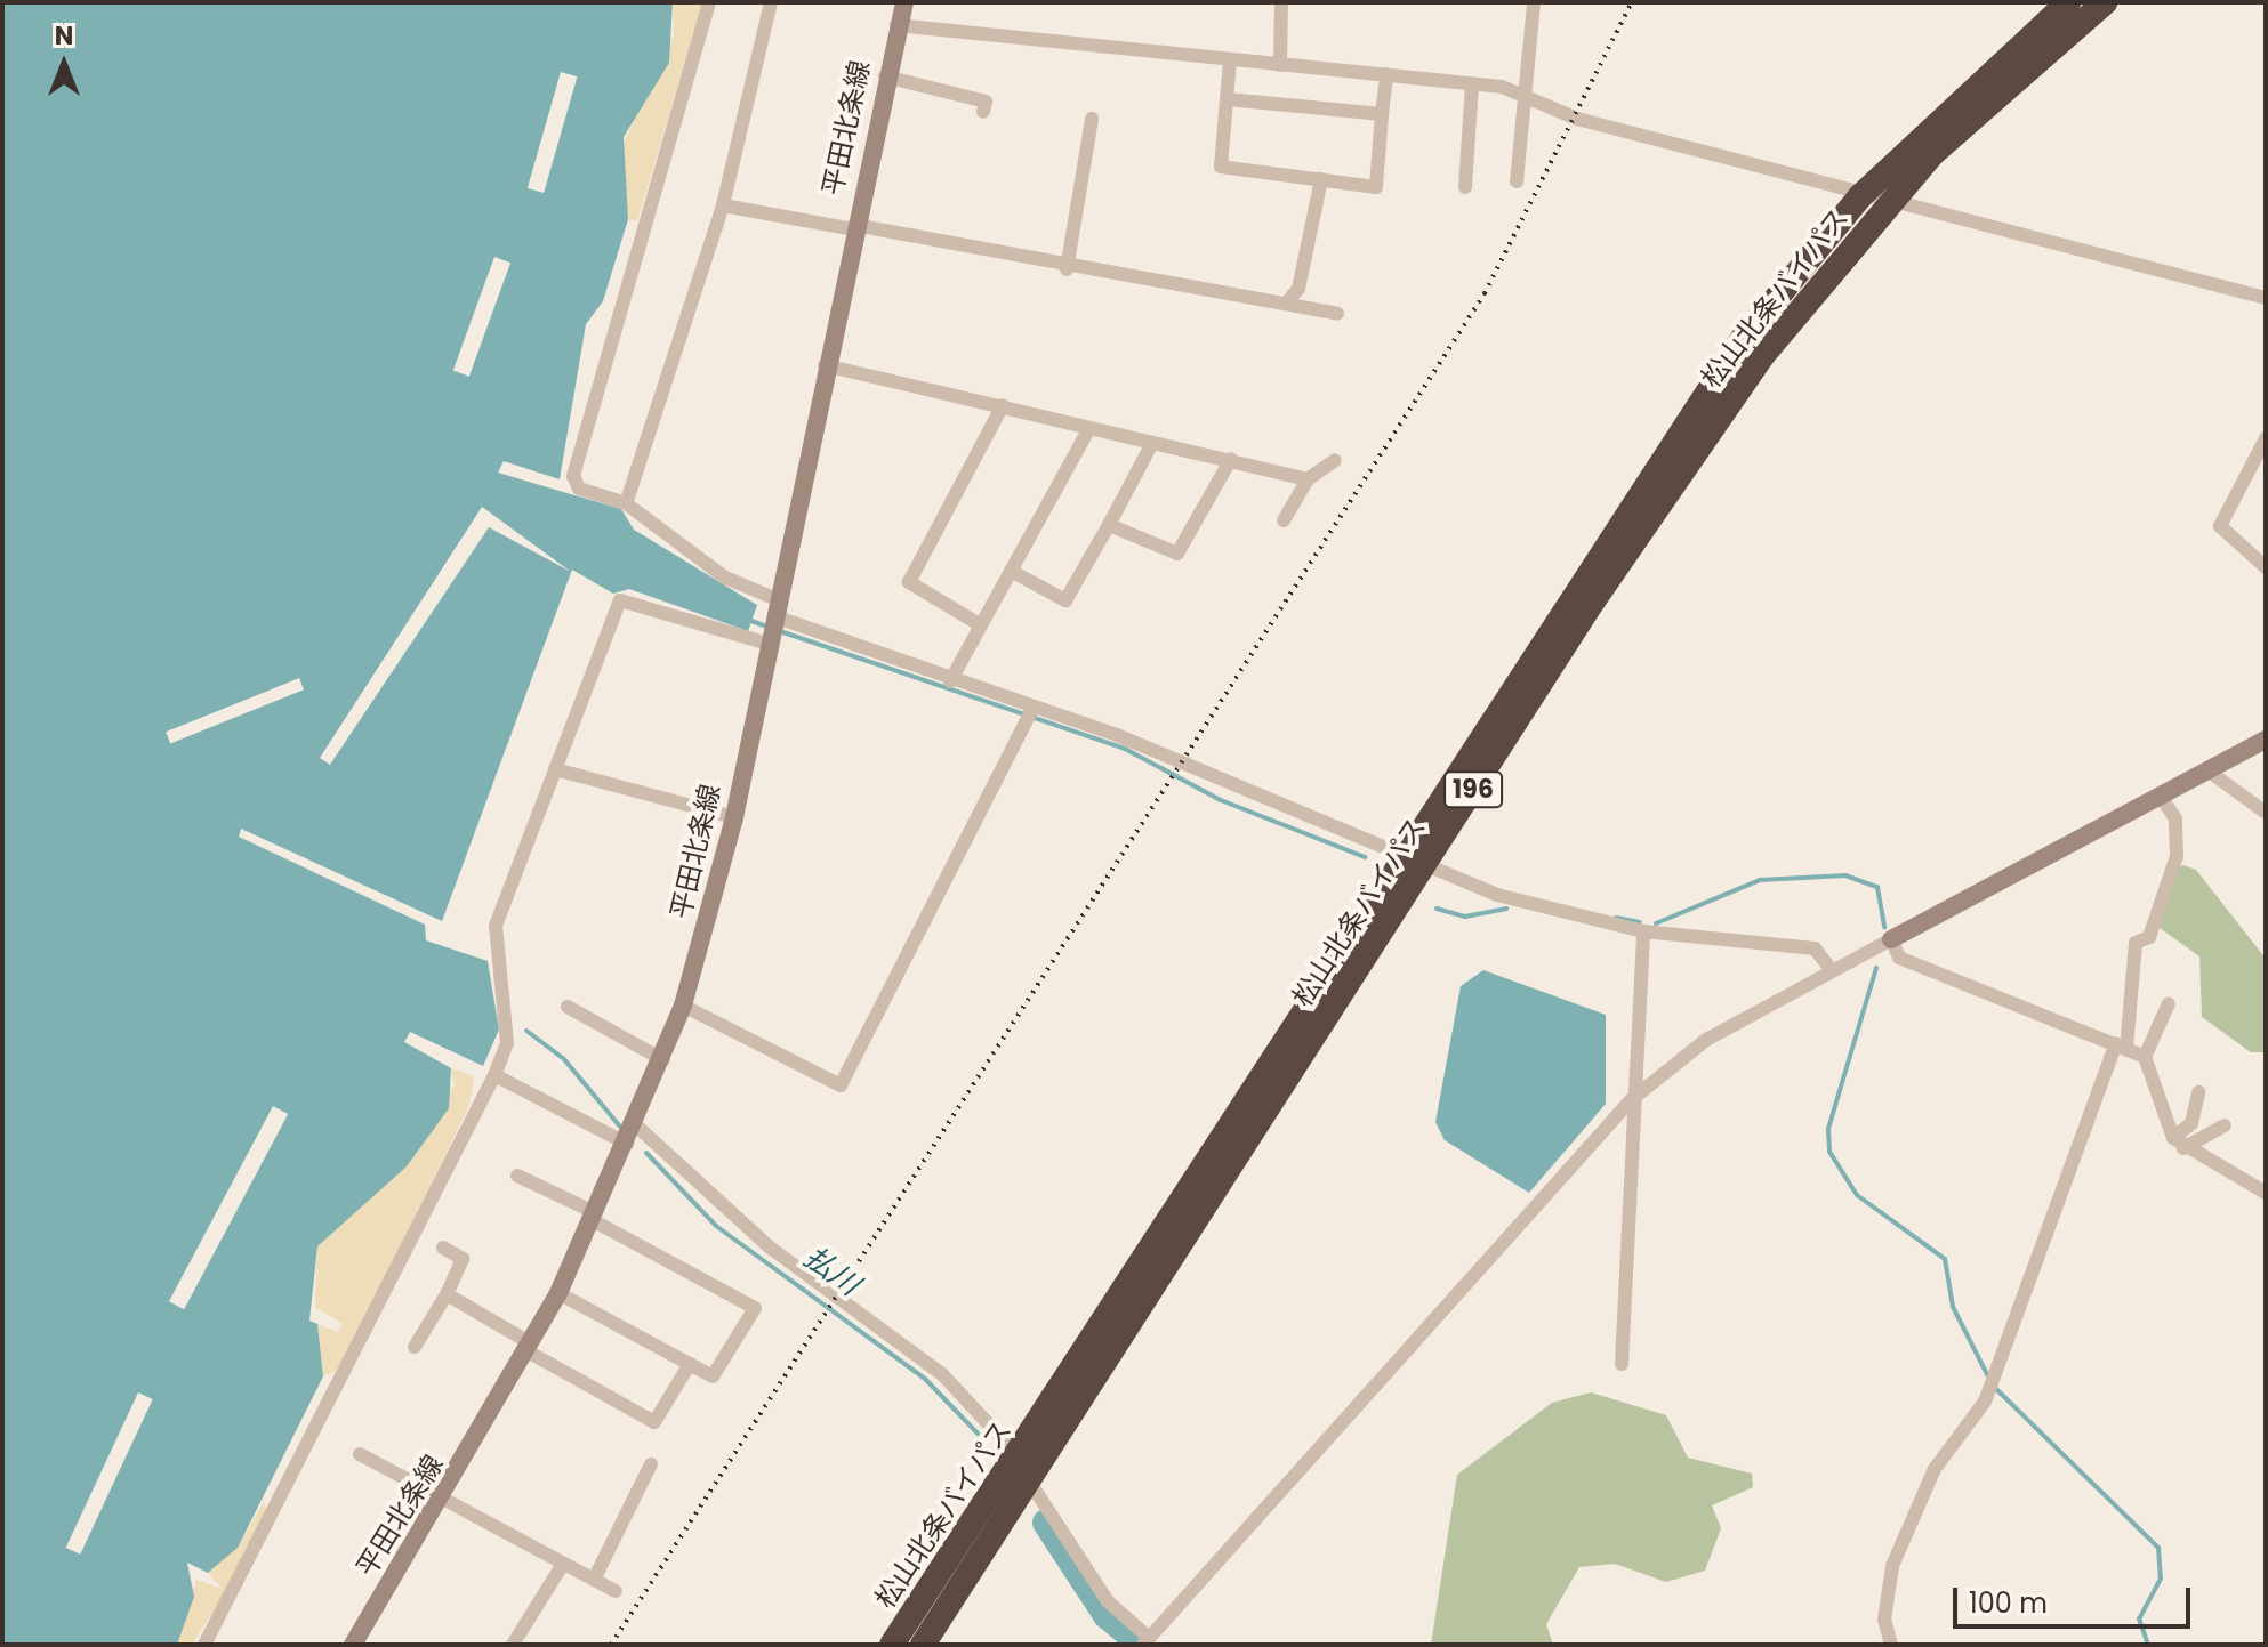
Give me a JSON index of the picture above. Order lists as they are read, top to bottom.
{
  "streets": {
    "highway": ["松山北条バイパス", "196"],
    "main road": ["平田北条線"]
  },
  "water": ["払川"],
  "scale_bar": "100 m",
  "north": "top"
}
